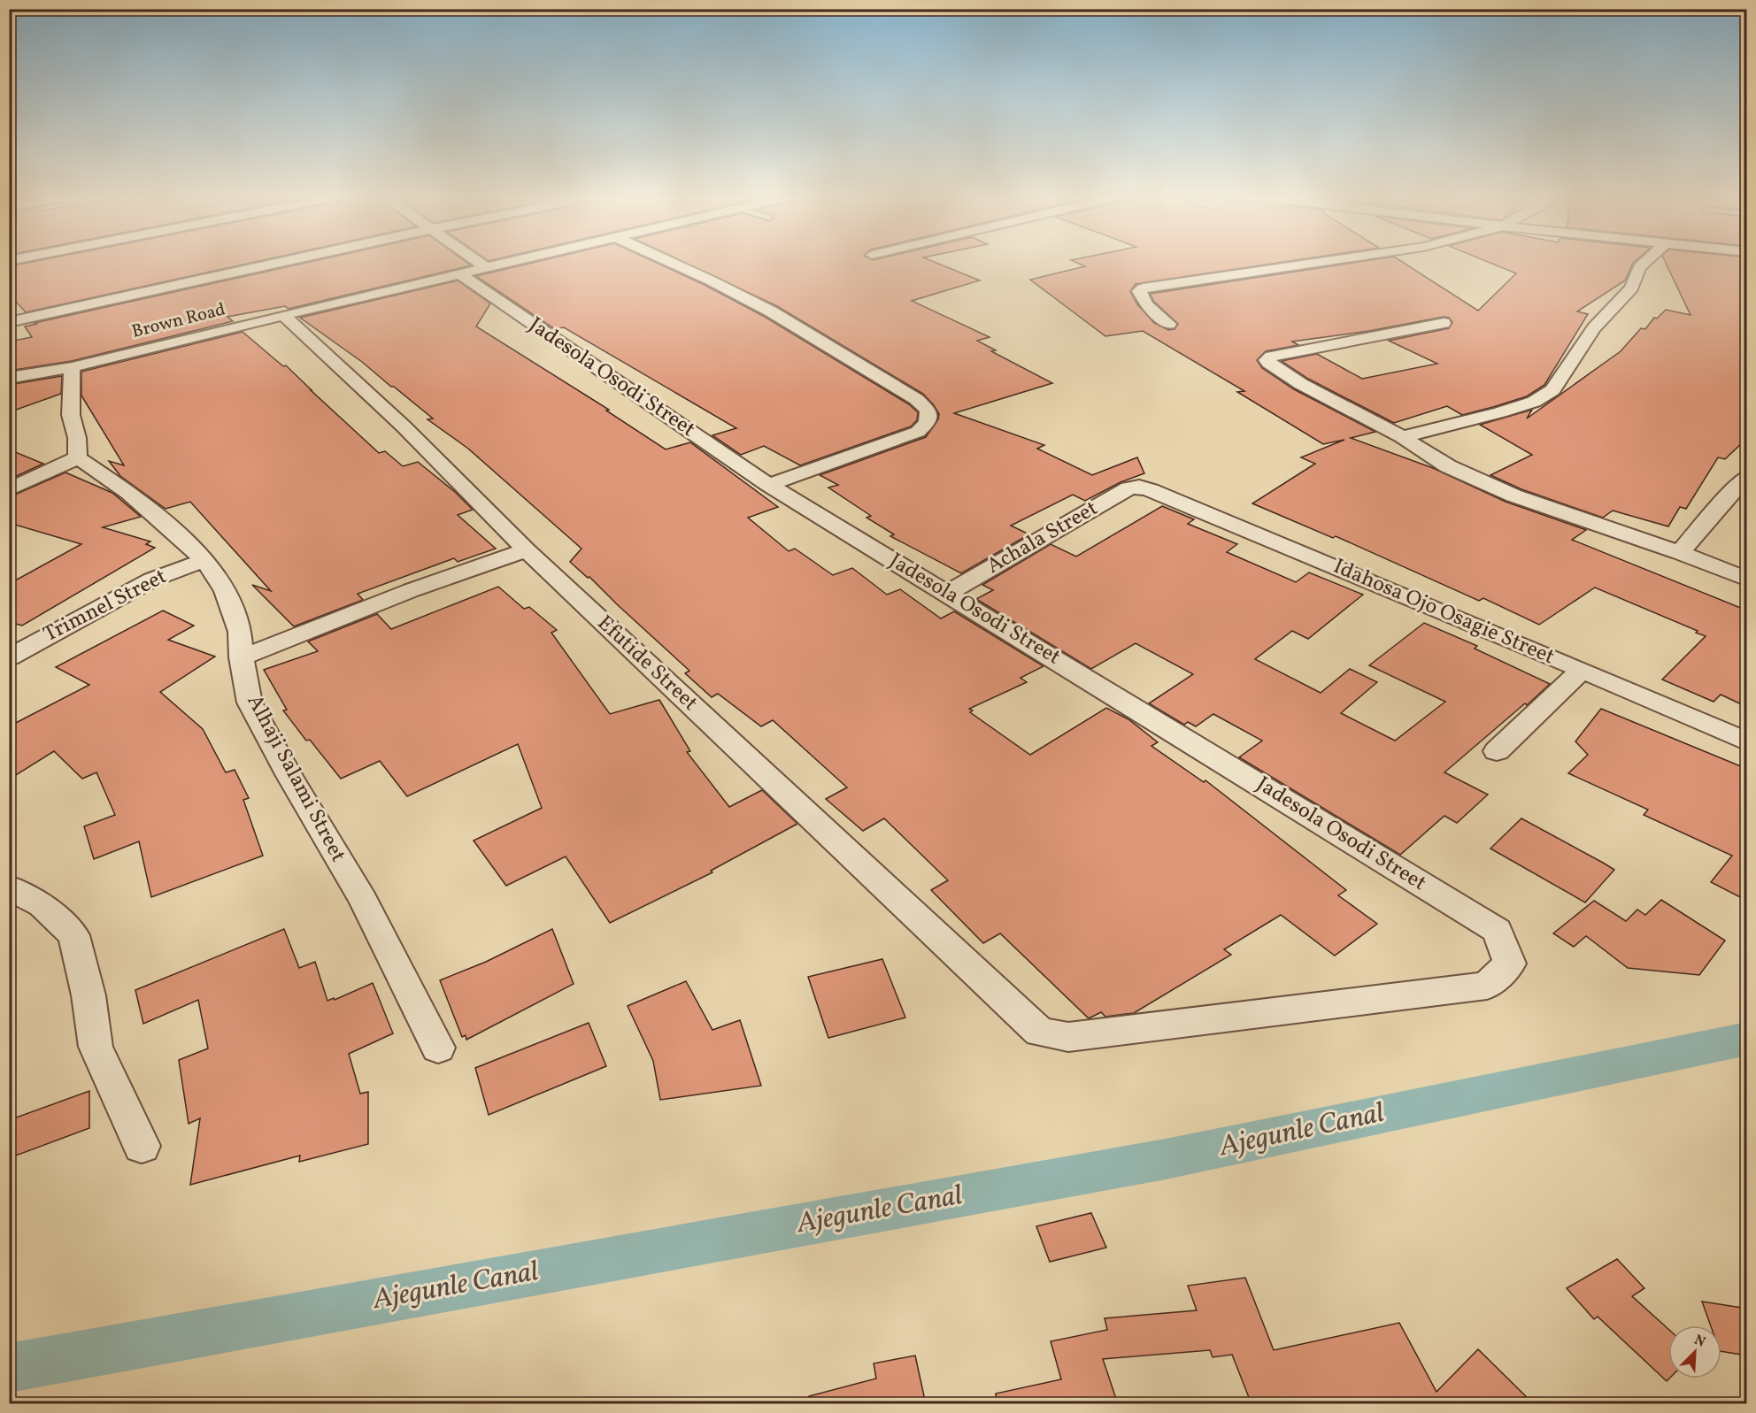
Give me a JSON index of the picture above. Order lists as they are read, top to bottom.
{
  "streets": {
    "street": [
      "Brown Road",
      "Jadesola Osodi Street",
      "Achala Street",
      "Trimnel Street",
      "Idahosa Ojo Osagie Street",
      "Efutide Street",
      "Alhaji Salami Street"
    ]
  },
  "crossings": [
    ["Brown Road", "Jadesola Osodi Street"],
    ["Brown Road", "Efutide Street"],
    ["Jadesola Osodi Street", "Achala Street"],
    ["Jadesola Osodi Street", "Efutide Street"],
    ["Achala Street", "Idahosa Ojo Osagie Street"],
    ["Trimnel Street", "Alhaji Salami Street"]
  ],
  "water": ["Ajegunle Canal"],
  "north": "top right"
}
